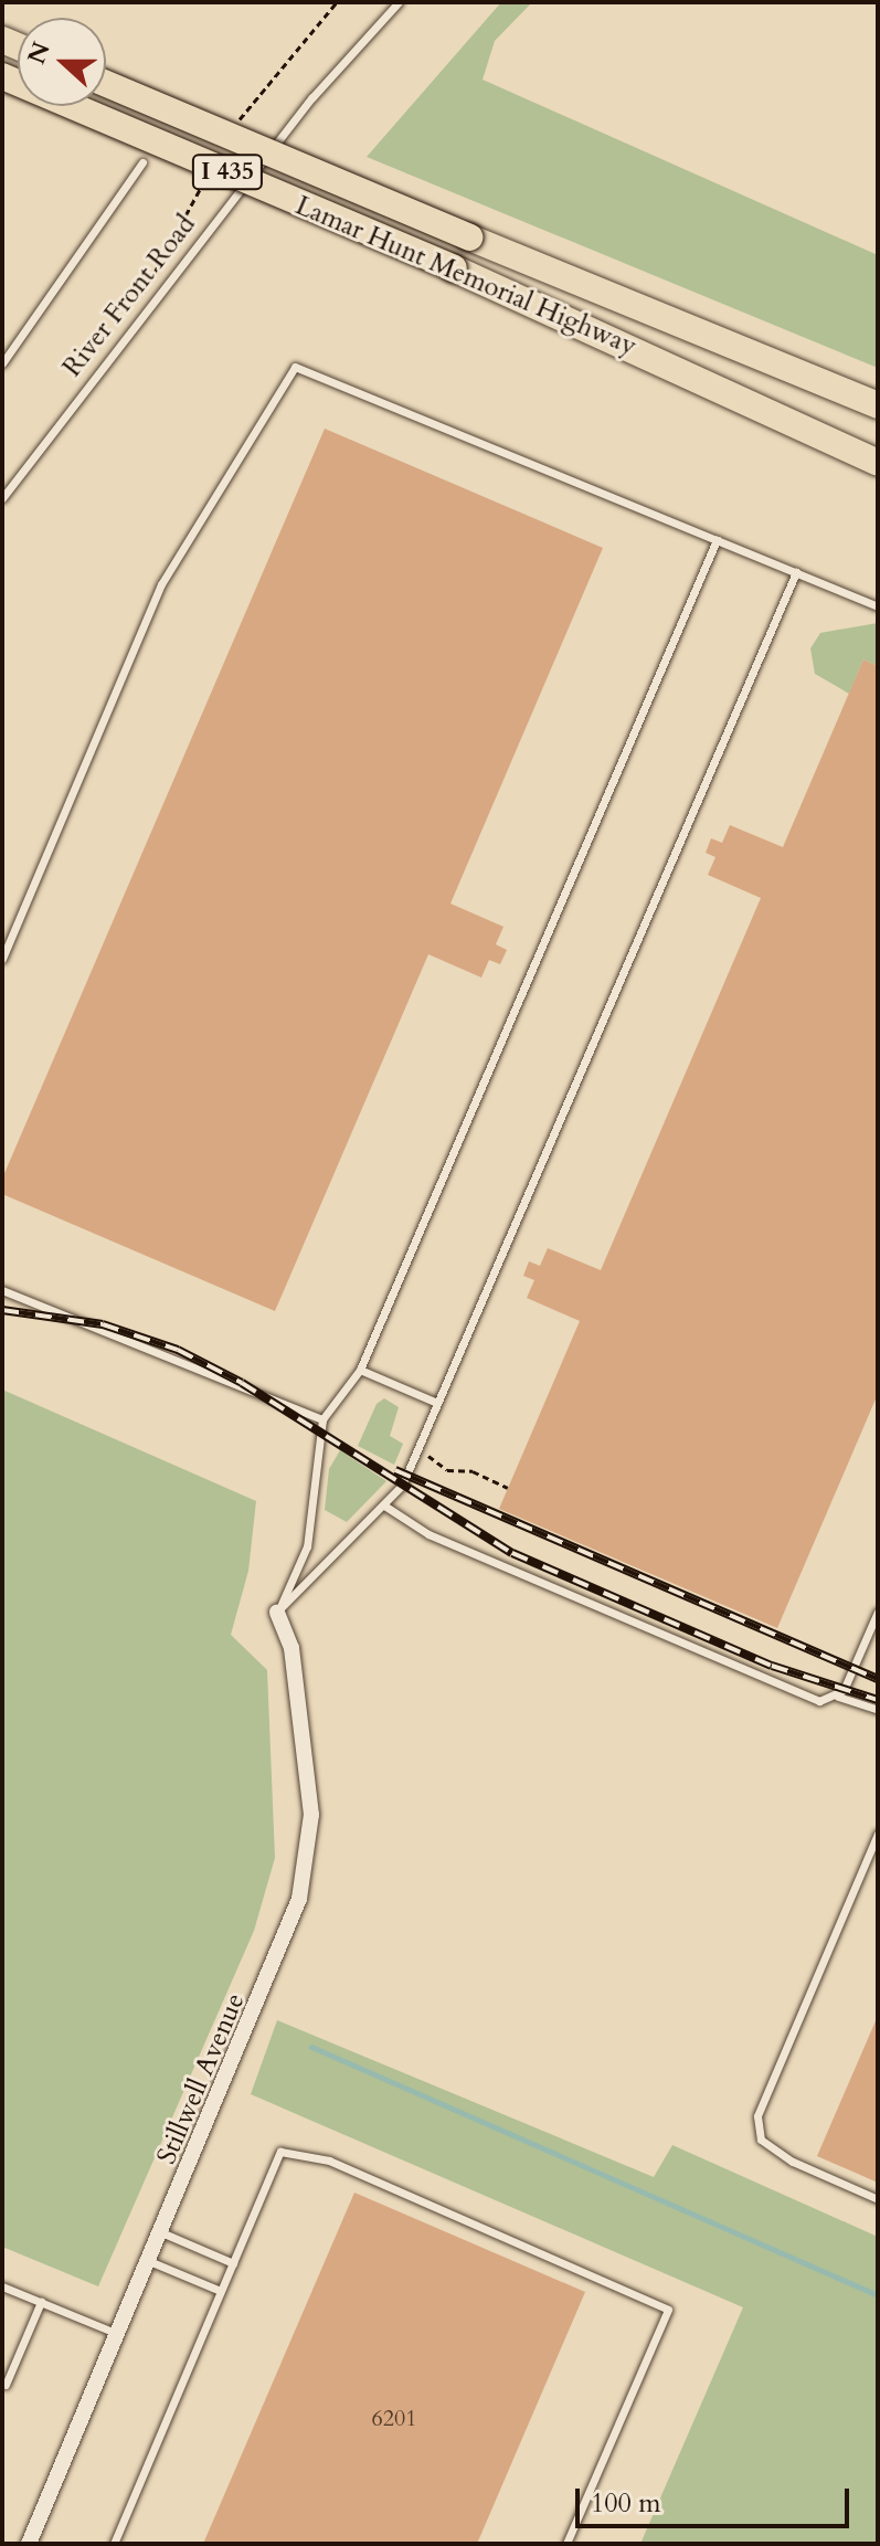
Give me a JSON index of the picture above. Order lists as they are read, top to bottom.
{
  "streets": {
    "highway": ["I 435", "Lamar Hunt Memorial Highway"],
    "street": ["Stillwell Avenue"],
    "lane": ["River Front Road"]
  },
  "house_numbers": ["6201"],
  "scale_bar": "100 m",
  "north": "left"
}
